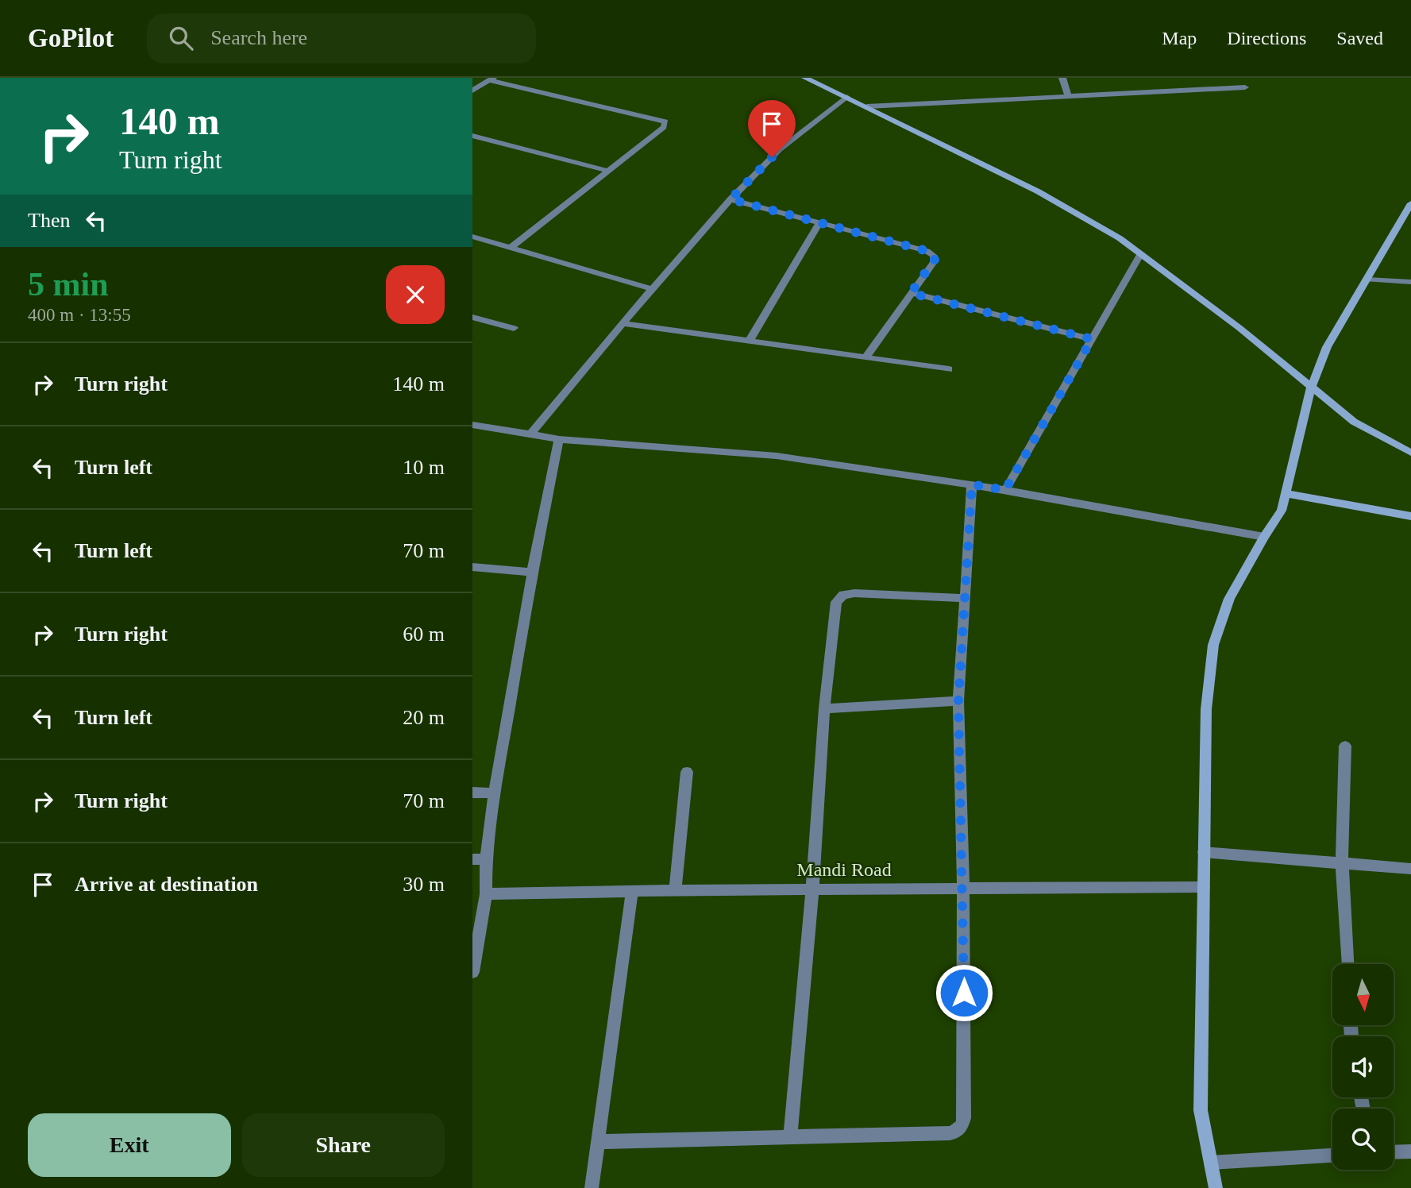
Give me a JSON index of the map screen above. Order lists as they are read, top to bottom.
{
  "streets": {
    "street": ["Mandi Road"]
  },
  "north": "bottom",
  "page": {
    "header": "GoPilot",
    "search": "Search here",
    "nav": ["Map", "Directions", "Saved"],
    "turn": ["140 m", "Turn right"],
    "then": "Then",
    "heading": ["5 min", "400 m · 13:55"],
    "list": [
      {
        "name": "Turn right",
        "value": "140 m"
      },
      {
        "name": "Turn left",
        "value": "10 m"
      },
      {
        "name": "Turn left",
        "value": "70 m"
      },
      {
        "name": "Turn right",
        "value": "60 m"
      },
      {
        "name": "Turn left",
        "value": "20 m"
      },
      {
        "name": "Turn right",
        "value": "70 m"
      },
      {
        "name": "Arrive at destination",
        "value": "30 m"
      }
    ],
    "buttons": ["Exit", "Share"]
  }
}
